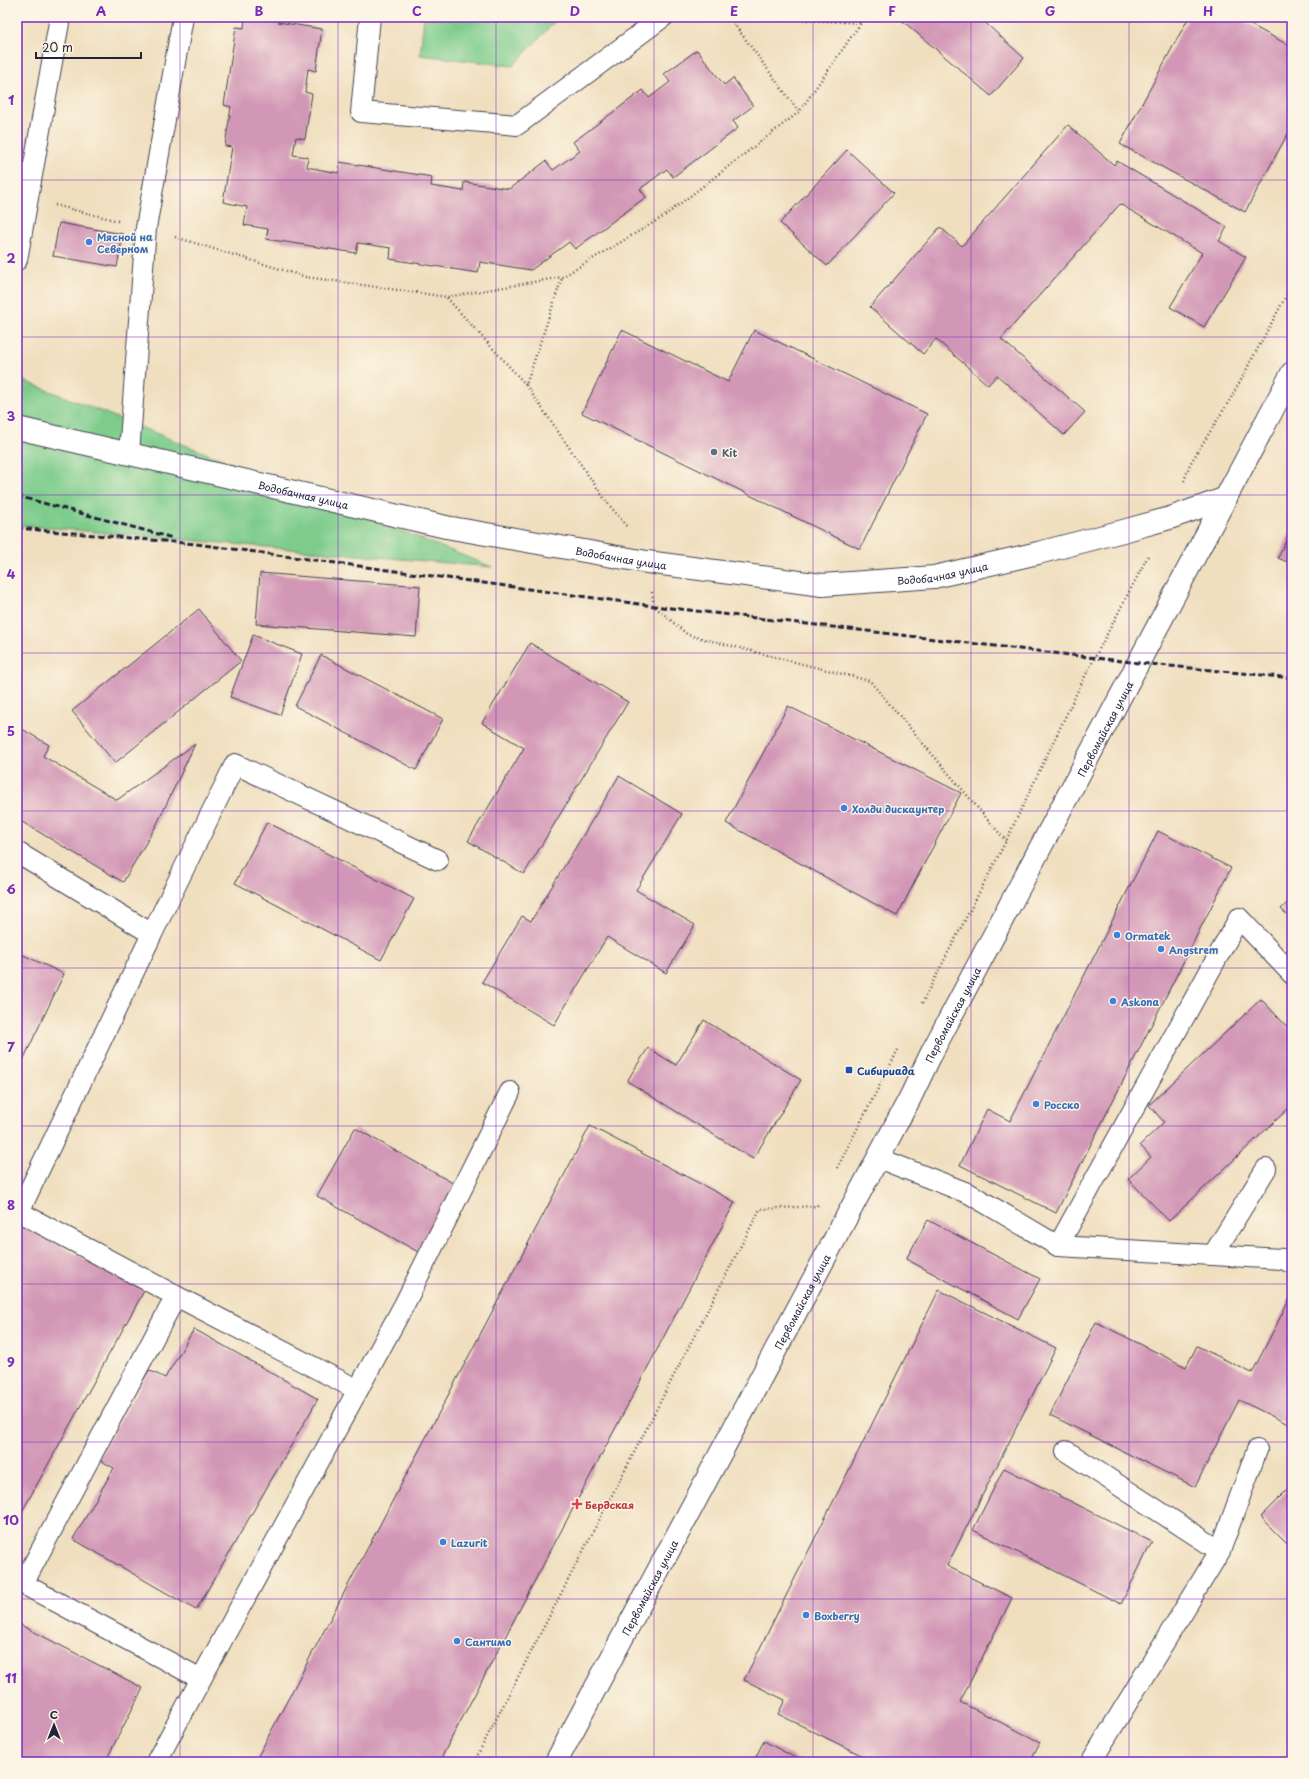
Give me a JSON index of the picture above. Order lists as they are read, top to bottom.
{
  "streets": {
    "main road": ["Водобачная улица", "Первомайская улица"]
  },
  "crossings": [
    ["Водобачная улица", "Первомайская улица"]
  ],
  "places": {
    "other": [
      "Мясной на Северном",
      "Kit",
      "Холди дискаунтер",
      "Ormatek",
      "Angstrem",
      "Askona",
      "Росско",
      "Lazurit",
      "Boxberry",
      "Сантимо"
    ],
    "transit": ["Сибириада"],
    "health": ["Бердская"]
  },
  "scale_bar": "20 m",
  "north": "top",
  "grid": {
    "columns": [
      "A",
      "B",
      "C",
      "D",
      "E",
      "F",
      "G",
      "H"
    ],
    "rows": [
      "1",
      "2",
      "3",
      "4",
      "5",
      "6",
      "7",
      "8",
      "9",
      "10",
      "11"
    ]
  }
}
